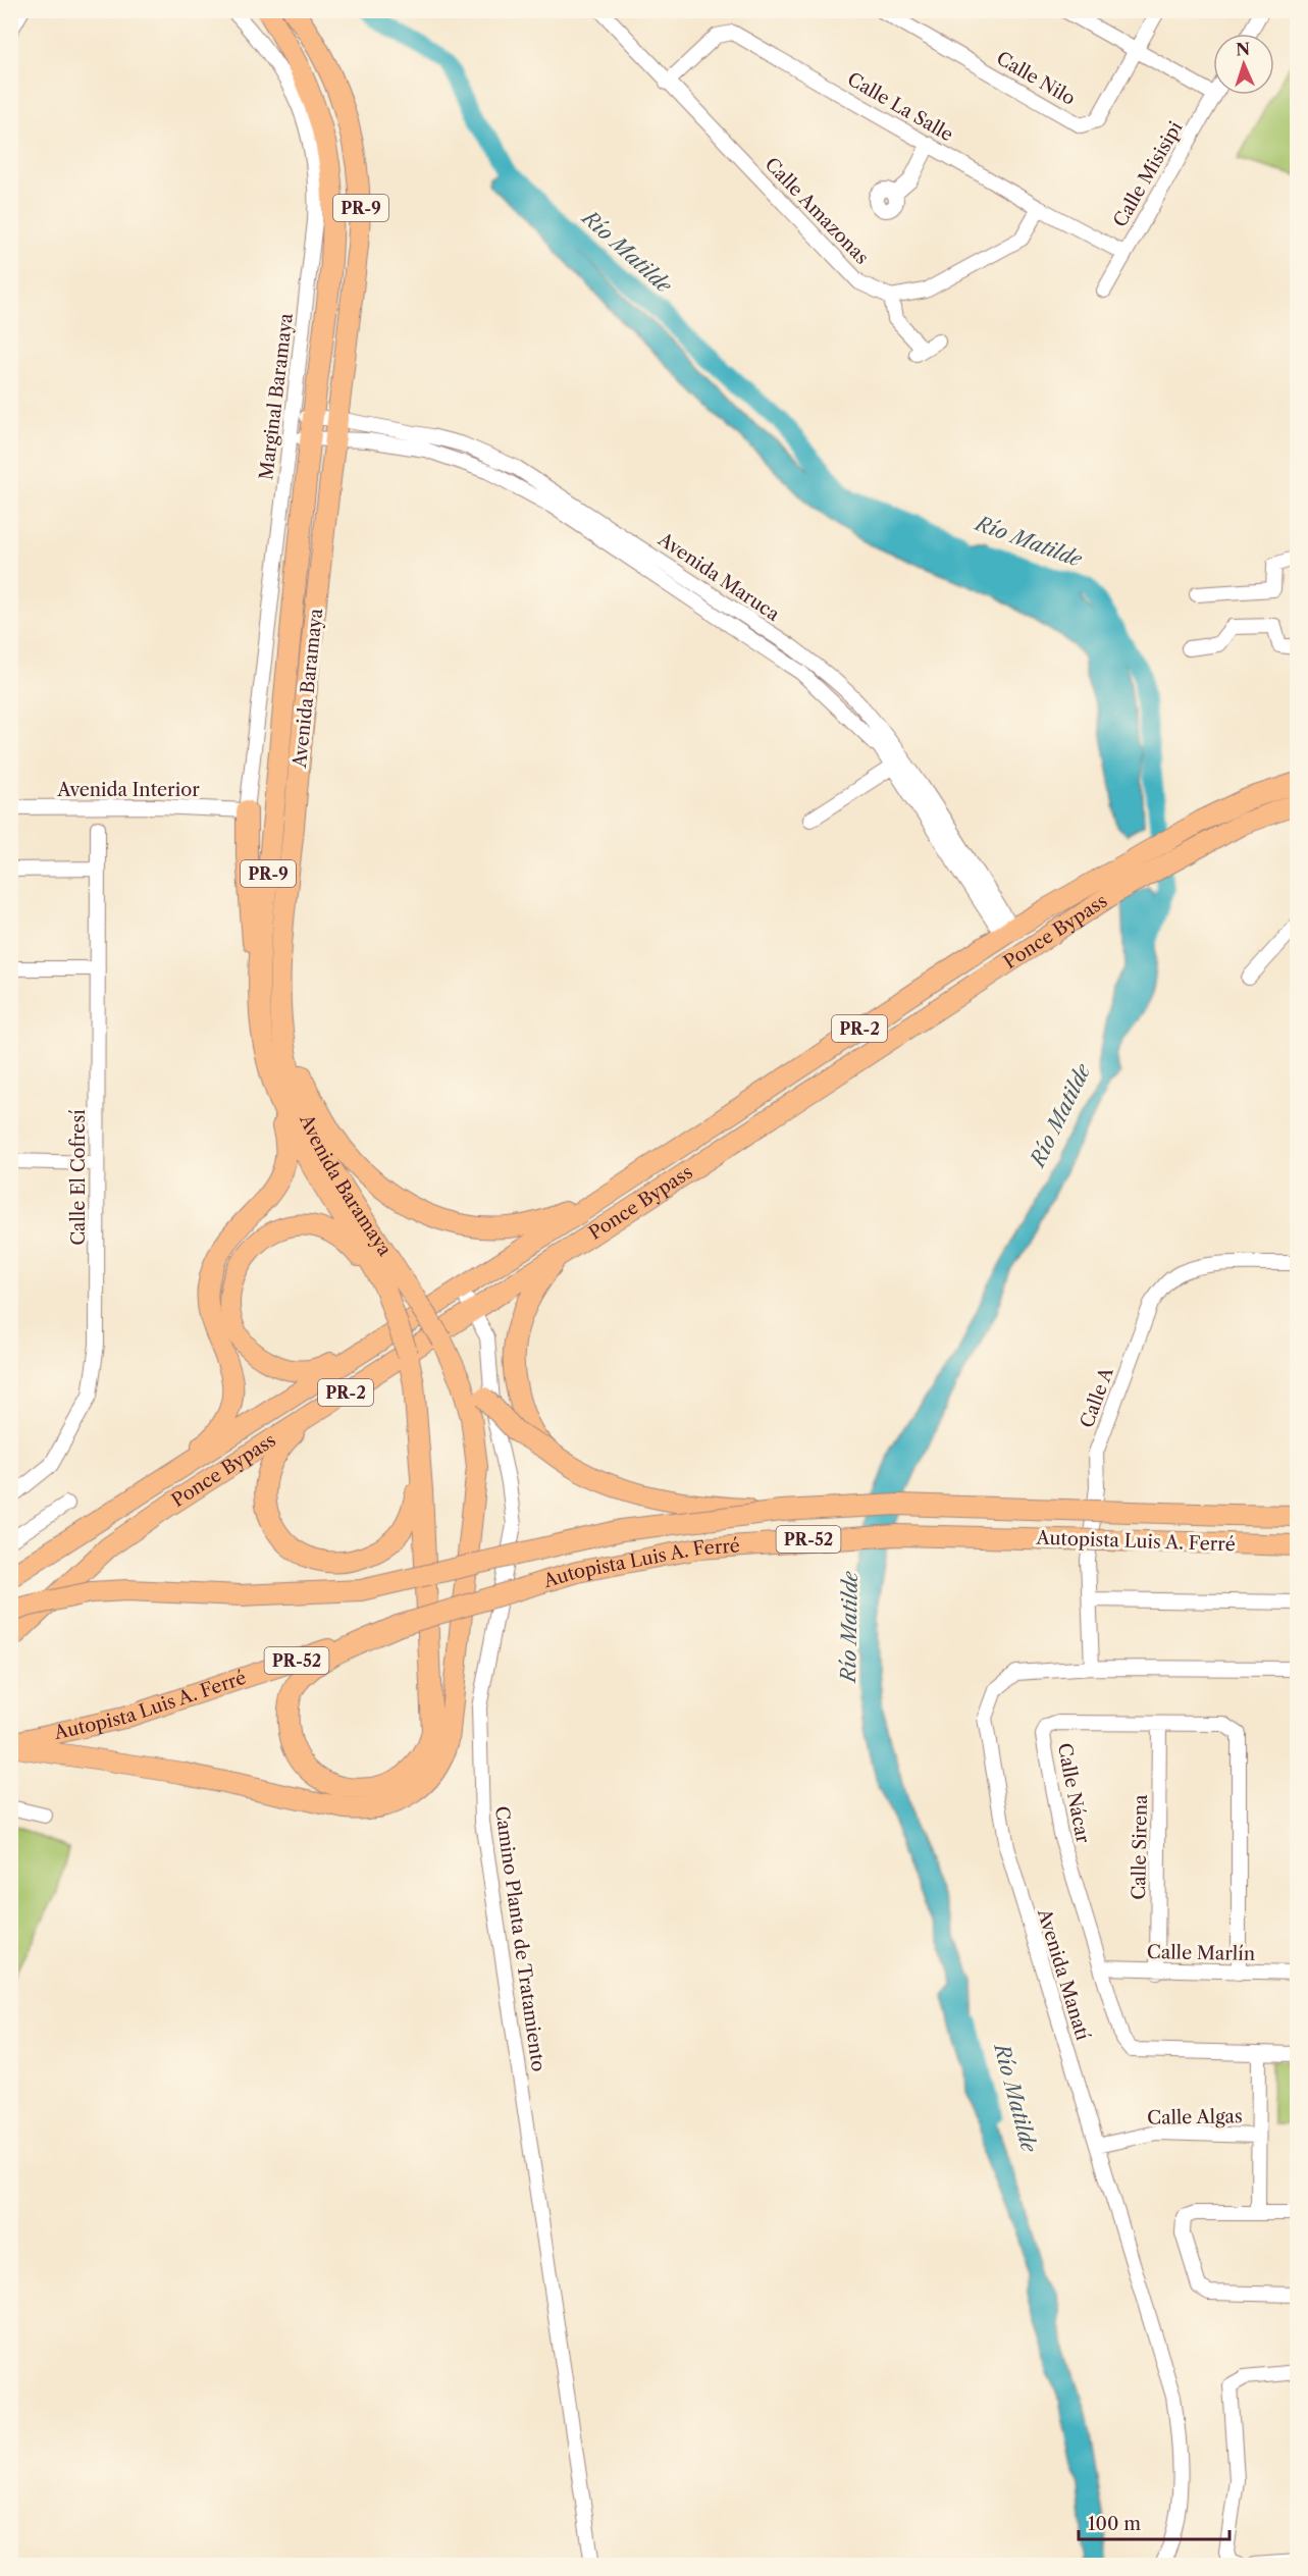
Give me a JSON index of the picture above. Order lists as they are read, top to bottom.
{
  "streets": {
    "highway": [
      "PR-9",
      "Avenida Baramaya",
      "Ponce Bypass",
      "PR-2",
      "PR-52",
      "Autopista Luis A. Ferré"
    ],
    "street": [
      "Calle Nilo",
      "Calle La Salle",
      "Calle Misisipi",
      "Calle Amazonas",
      "Marginal Baramaya",
      "Avenida Maruca",
      "Avenida Interior",
      "Calle El Cofresí",
      "Calle A",
      "Calle Nácar",
      "Calle Sirena",
      "Camino Planta de Tratamiento",
      "Calle Marlín",
      "Avenida Manatí",
      "Calle Algas"
    ]
  },
  "crossings": [
    ["Calle La Salle", "Calle Misisipi"],
    ["Calle La Salle", "Calle Amazonas"],
    ["Marginal Baramaya", "Avenida Maruca"],
    ["Marginal Baramaya", "Avenida Baramaya"],
    ["Marginal Baramaya", "Avenida Interior"],
    ["Avenida Maruca", "Avenida Baramaya"],
    ["Avenida Maruca", "Ponce Bypass"],
    ["Ponce Bypass", "Camino Planta de Tratamiento"],
    ["Calle A", "Avenida Manatí"],
    ["Calle Nácar", "Calle Sirena"],
    ["Calle Nácar", "Calle Marlín"],
    ["Calle Sirena", "Calle Marlín"],
    ["Avenida Manatí", "Calle Algas"]
  ],
  "water": ["Río Matilde"],
  "scale_bar": "100 m",
  "north": "top"
}
